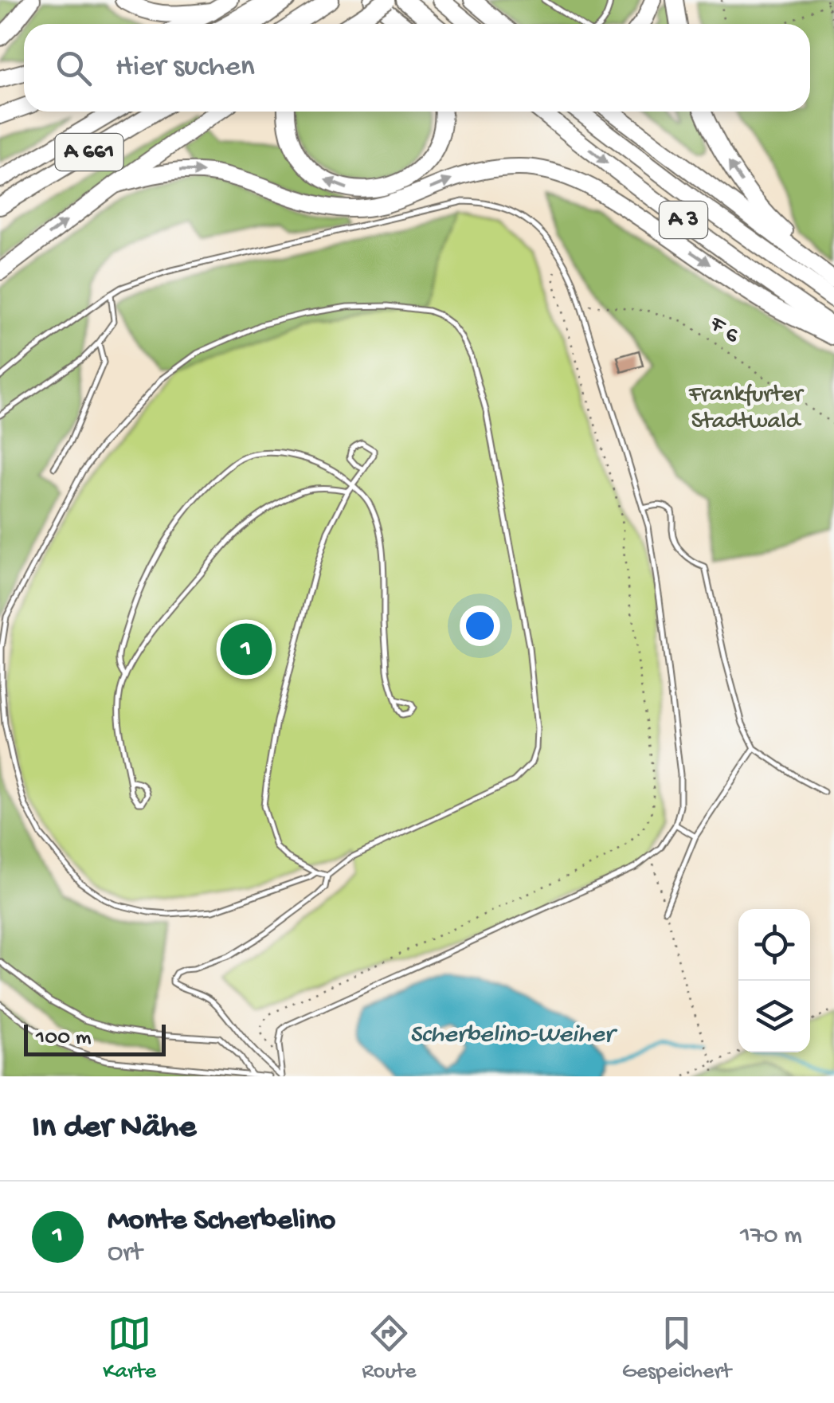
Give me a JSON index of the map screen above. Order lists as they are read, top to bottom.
{
  "streets": {
    "highway": ["A 661", "A 3"],
    "path": ["F 6"]
  },
  "water": ["Scherbelino-Weiher"],
  "parks": ["Frankfurter Stadtwald"],
  "scale_bar": "100 m",
  "page": {
    "search": "Hier suchen",
    "pins": "1",
    "scale": "100 m",
    "heading": "In der Nähe",
    "list": [
      {
        "mark": "1",
        "name": "Monte Scherbelino",
        "note": "Ort",
        "value": "170 m"
      }
    ],
    "nav": ["Karte", "Route", "Gespeichert"]
  }
}
